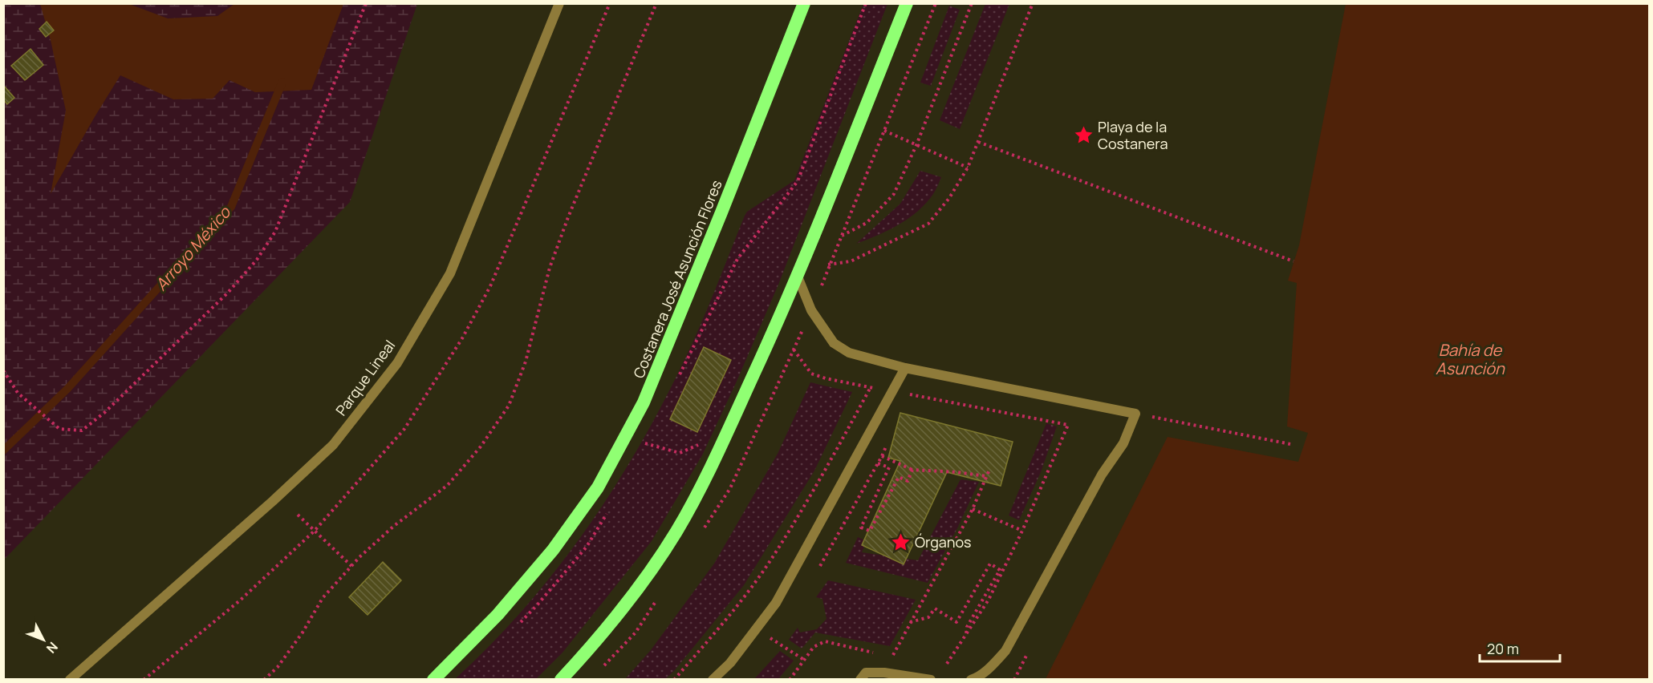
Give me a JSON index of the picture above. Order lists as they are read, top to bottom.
{
  "streets": {
    "highway": ["Costanera José Asunción Flores"],
    "street": ["Parque Lineal"]
  },
  "water": ["Arroyo México", "Bahía de Asunción"],
  "places": {
    "place": ["Playa de la Costanera", "Órganos"]
  },
  "scale_bar": "20 m",
  "north": "bottom right"
}
